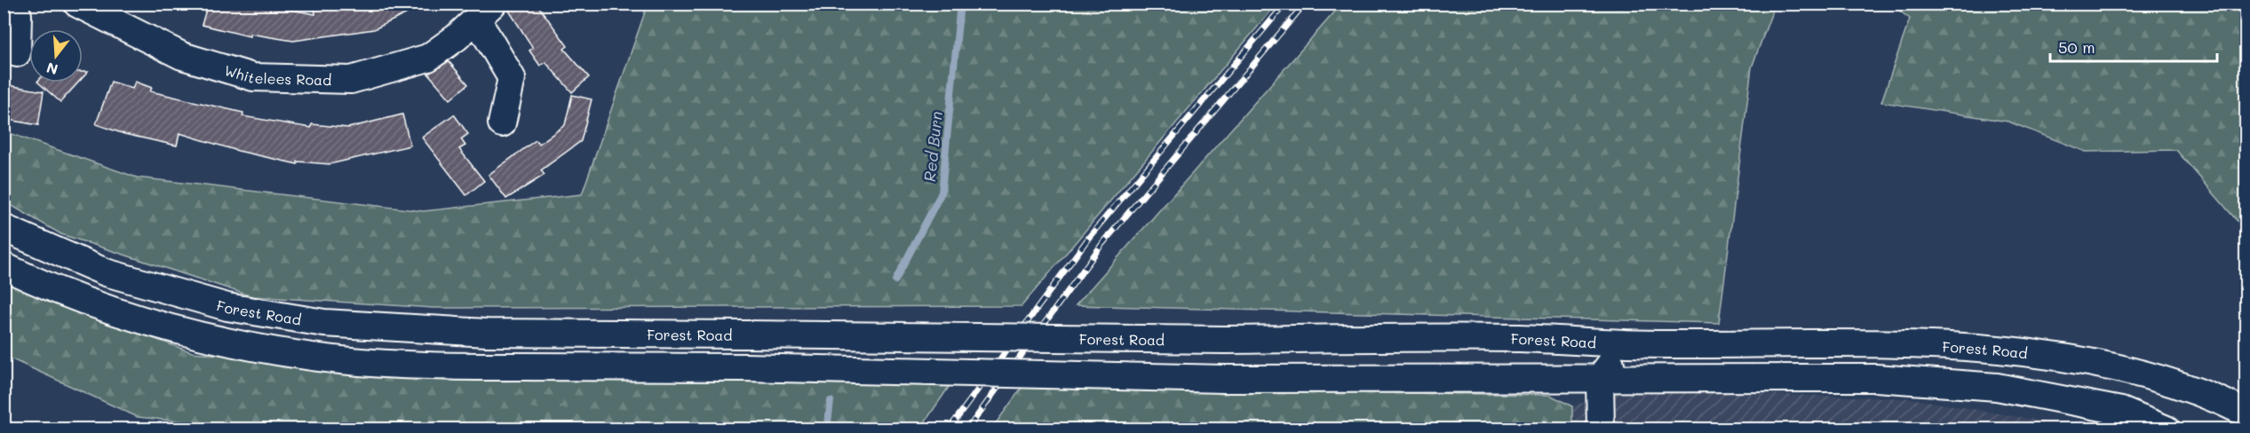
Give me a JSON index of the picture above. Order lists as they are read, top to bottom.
{
  "streets": {
    "street": ["Whitelees Road", "Forest Road"]
  },
  "water": ["Red Burn"],
  "scale_bar": "50 m",
  "north": "bottom"
}
